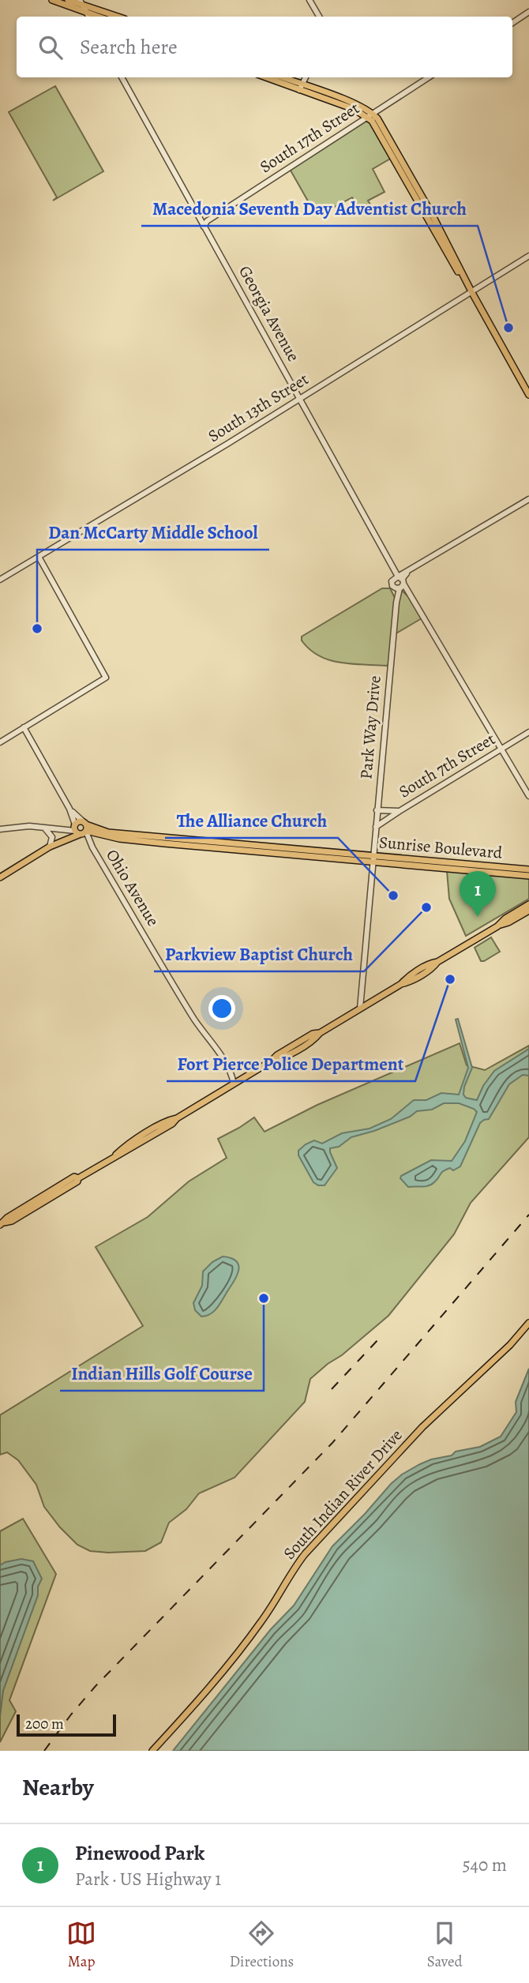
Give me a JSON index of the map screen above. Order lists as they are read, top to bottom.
{
  "streets": {
    "main road": ["Sunrise Boulevard", "South Indian River Drive"],
    "street": [
      "South 17th Street",
      "Georgia Avenue",
      "South 13th Street",
      "Park Way Drive",
      "South 7th Street",
      "Ohio Avenue"
    ]
  },
  "crossings": [
    ["South 17th Street", "Georgia Avenue"],
    ["Georgia Avenue", "South 13th Street"],
    ["Georgia Avenue", "Park Way Drive"],
    ["Georgia Avenue", "South 7th Street"],
    ["Park Way Drive", "South 7th Street"],
    ["Park Way Drive", "Sunrise Boulevard"],
    ["Sunrise Boulevard", "Ohio Avenue"]
  ],
  "places": [
    "Macedonia Seventh Day Adventist Church",
    "Dan McCarty Middle School",
    "The Alliance Church",
    "Parkview Baptist Church",
    "Fort Pierce Police Department",
    "Indian Hills Golf Course"
  ],
  "scale_bar": "200 m",
  "page": {
    "search": "Search here",
    "pins": "1",
    "scale": "200 m",
    "heading": "Nearby",
    "list": [
      {
        "mark": "1",
        "name": "Pinewood Park",
        "note": "Park · US Highway 1",
        "value": "540 m"
      }
    ],
    "nav": ["Map", "Directions", "Saved"]
  }
}
